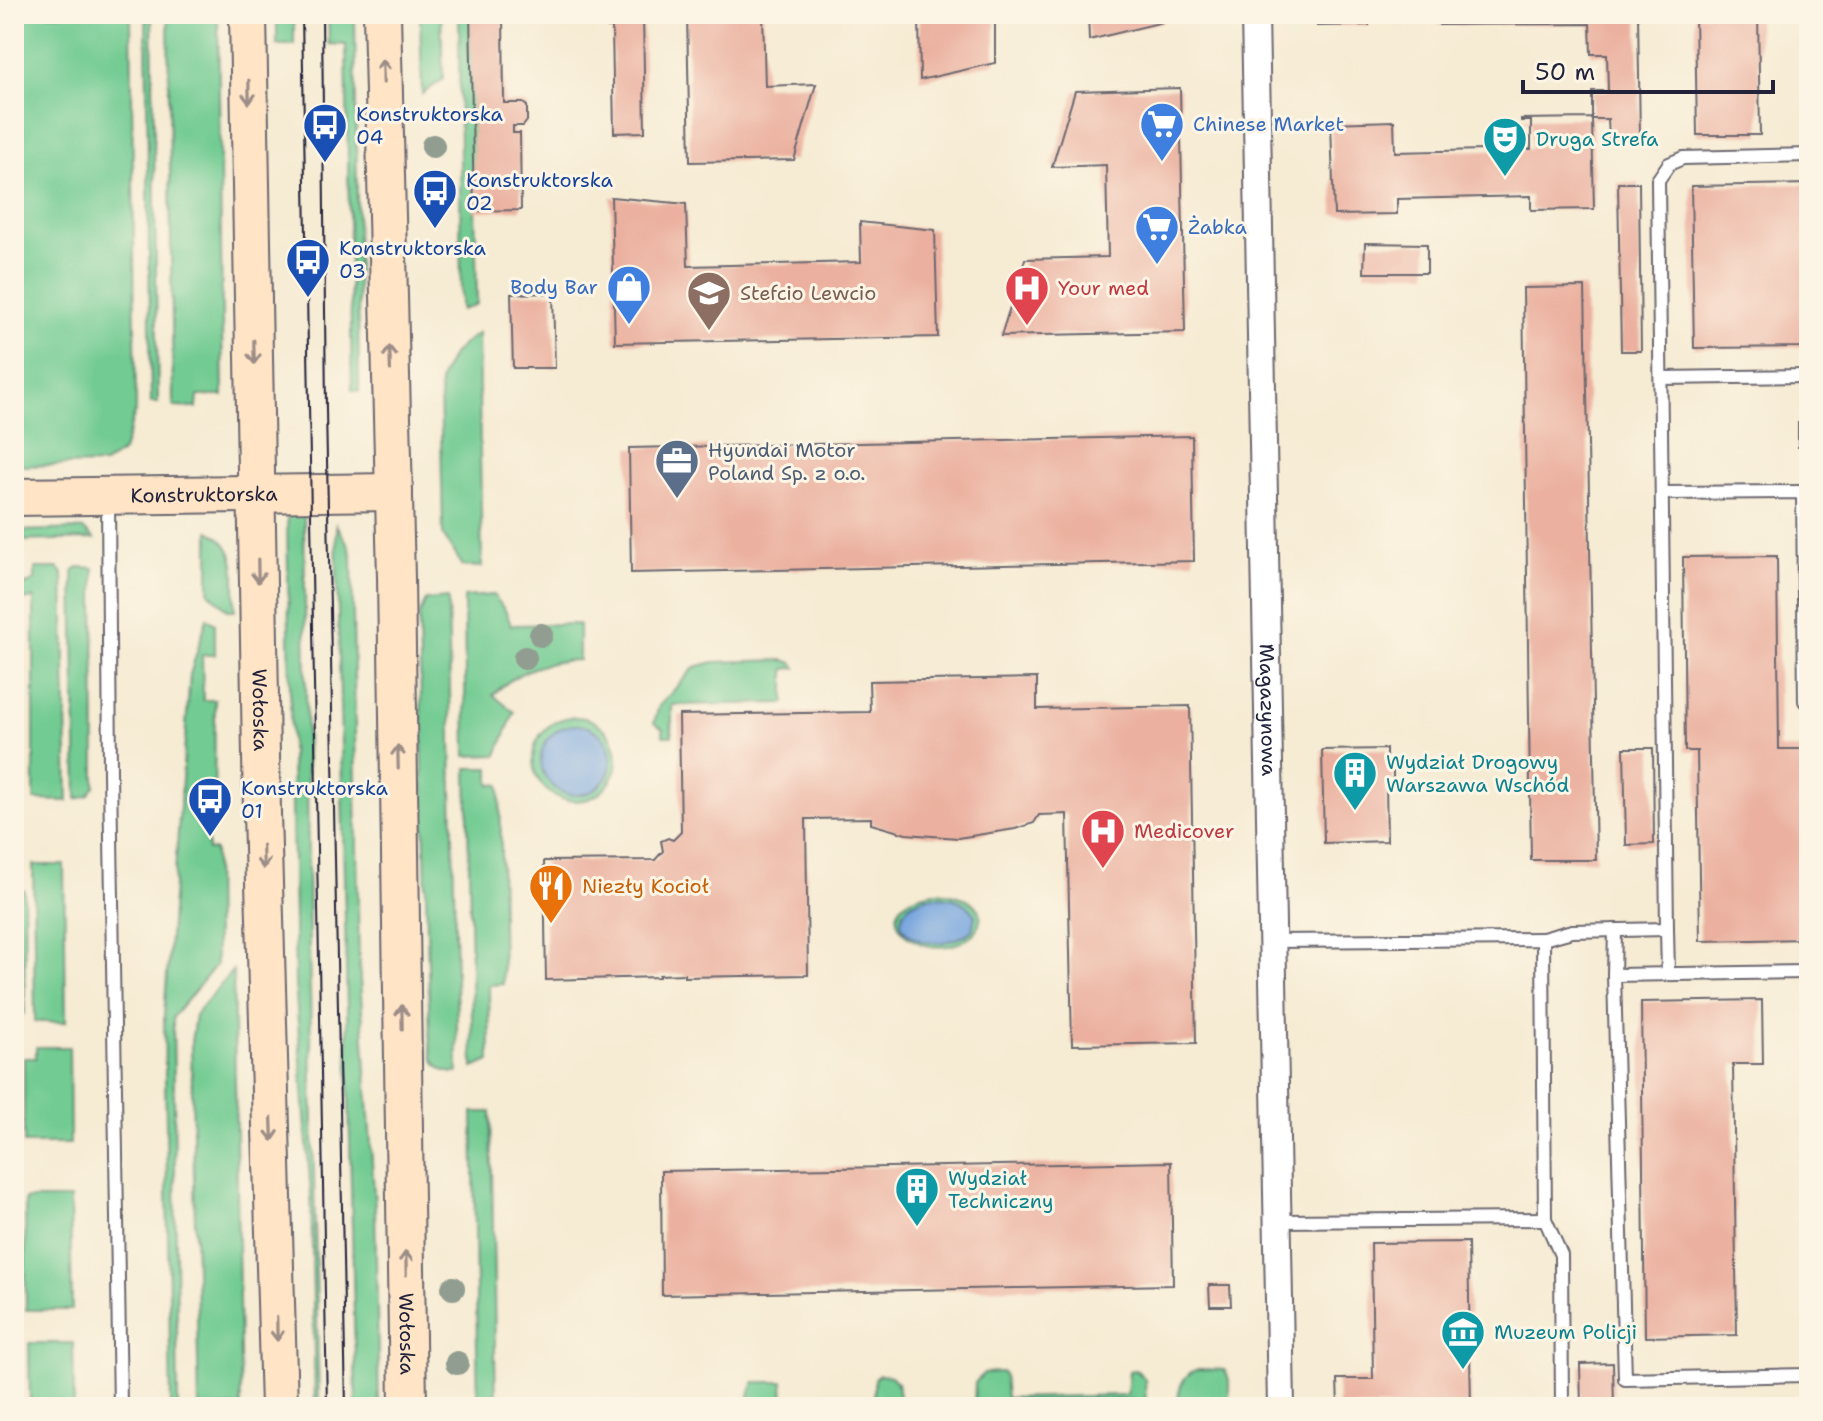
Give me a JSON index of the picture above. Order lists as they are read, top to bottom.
{
  "streets": {
    "main road": ["Konstruktorska", "Wołoska"],
    "street": ["Magazynowa"]
  },
  "crossings": [
    ["Konstruktorska", "Wołoska"]
  ],
  "places": {
    "supermarket": ["Chinese Market", "Żabka"],
    "bus stop": [
      "Konstruktorska 04",
      "Konstruktorska 02",
      "Konstruktorska 03",
      "Konstruktorska 01"
    ],
    "theatre": ["Druga Strefa"],
    "shop": ["Body Bar"],
    "hospital": ["Your med", "Medicover"],
    "school or university": ["Stefcio Lewcio"],
    "office": ["Hyundai Motor Poland Sp. z o.o."],
    "building": ["Wydział Drogowy Warszawa Wschód", "Wydział Techniczny"],
    "restaurant": ["Niezły Kocioł"],
    "museum": ["Muzeum Policji"]
  },
  "scale_bar": "50 m"
}
